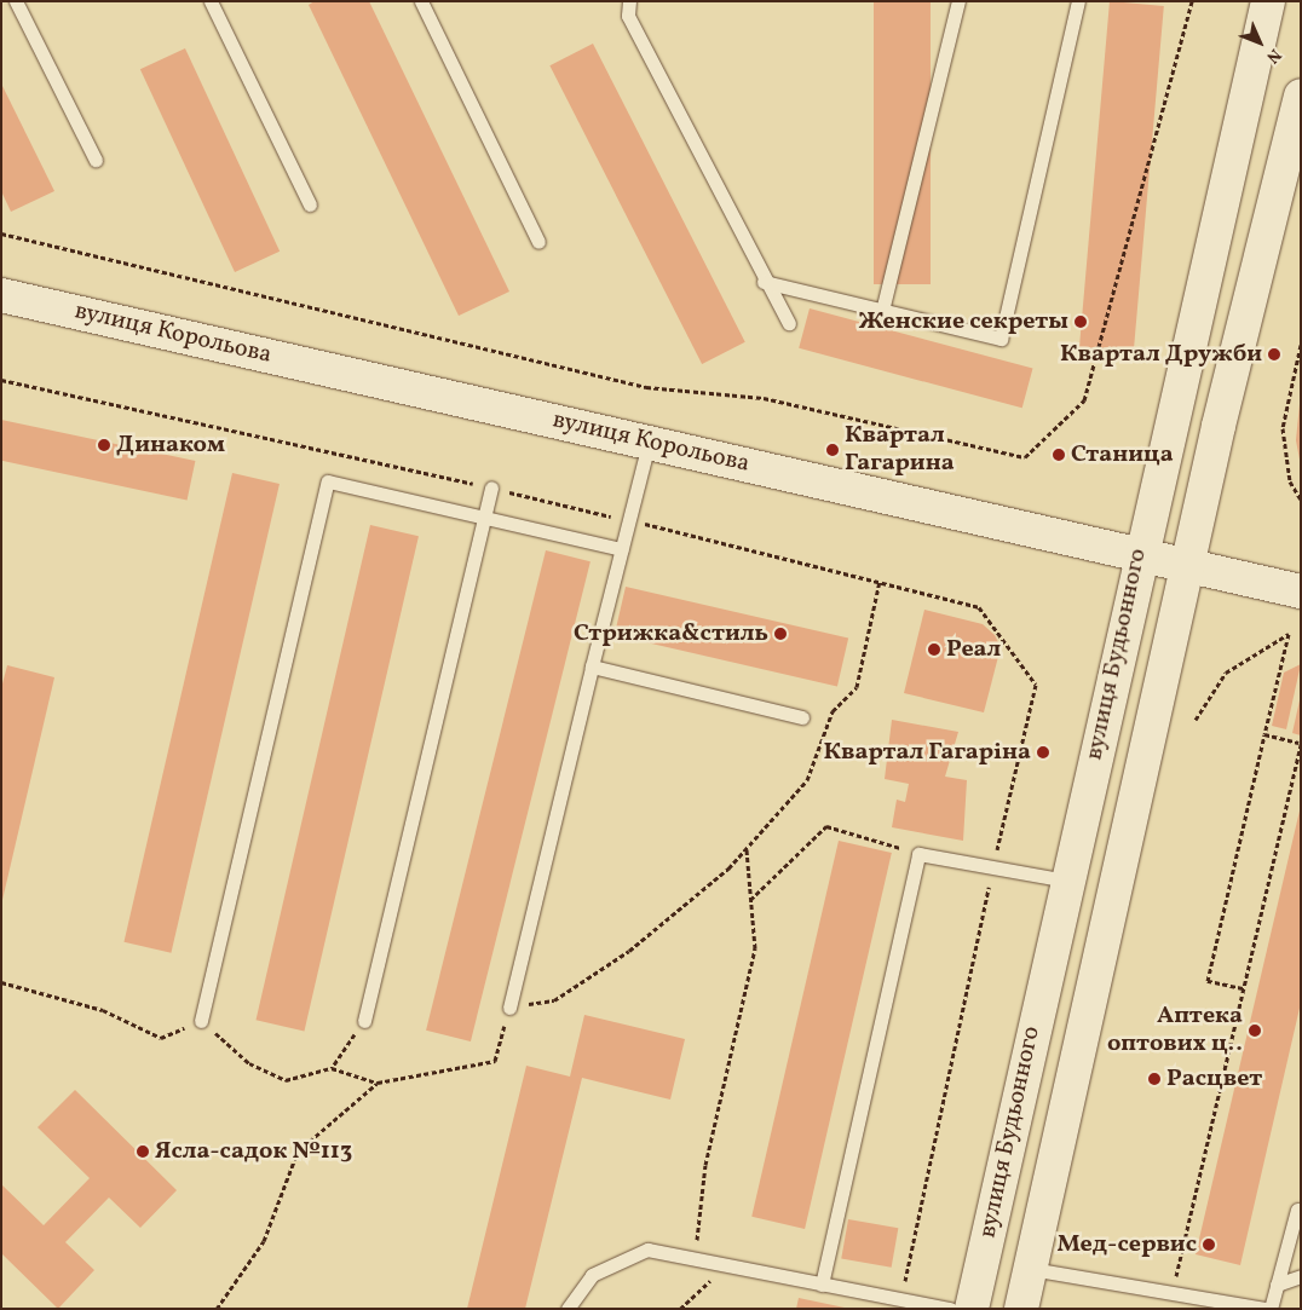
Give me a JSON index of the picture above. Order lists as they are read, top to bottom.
{
  "streets": {
    "main road": ["вулиця Корольова", "вулиця Будьонного"]
  },
  "crossings": [
    ["вулиця Корольова", "вулиця Будьонного"]
  ],
  "places": [
    "Женские секреты",
    "Квартал Дружби",
    "Динаком",
    "Квартал Гагарина",
    "Станица",
    "Стрижка&стиль",
    "Реал",
    "Квартал Гагаріна",
    "Аптека оптових ц‥",
    "Расцвет",
    "Ясла-садок №113",
    "Мед-сервис"
  ],
  "north": "bottom right"
}
